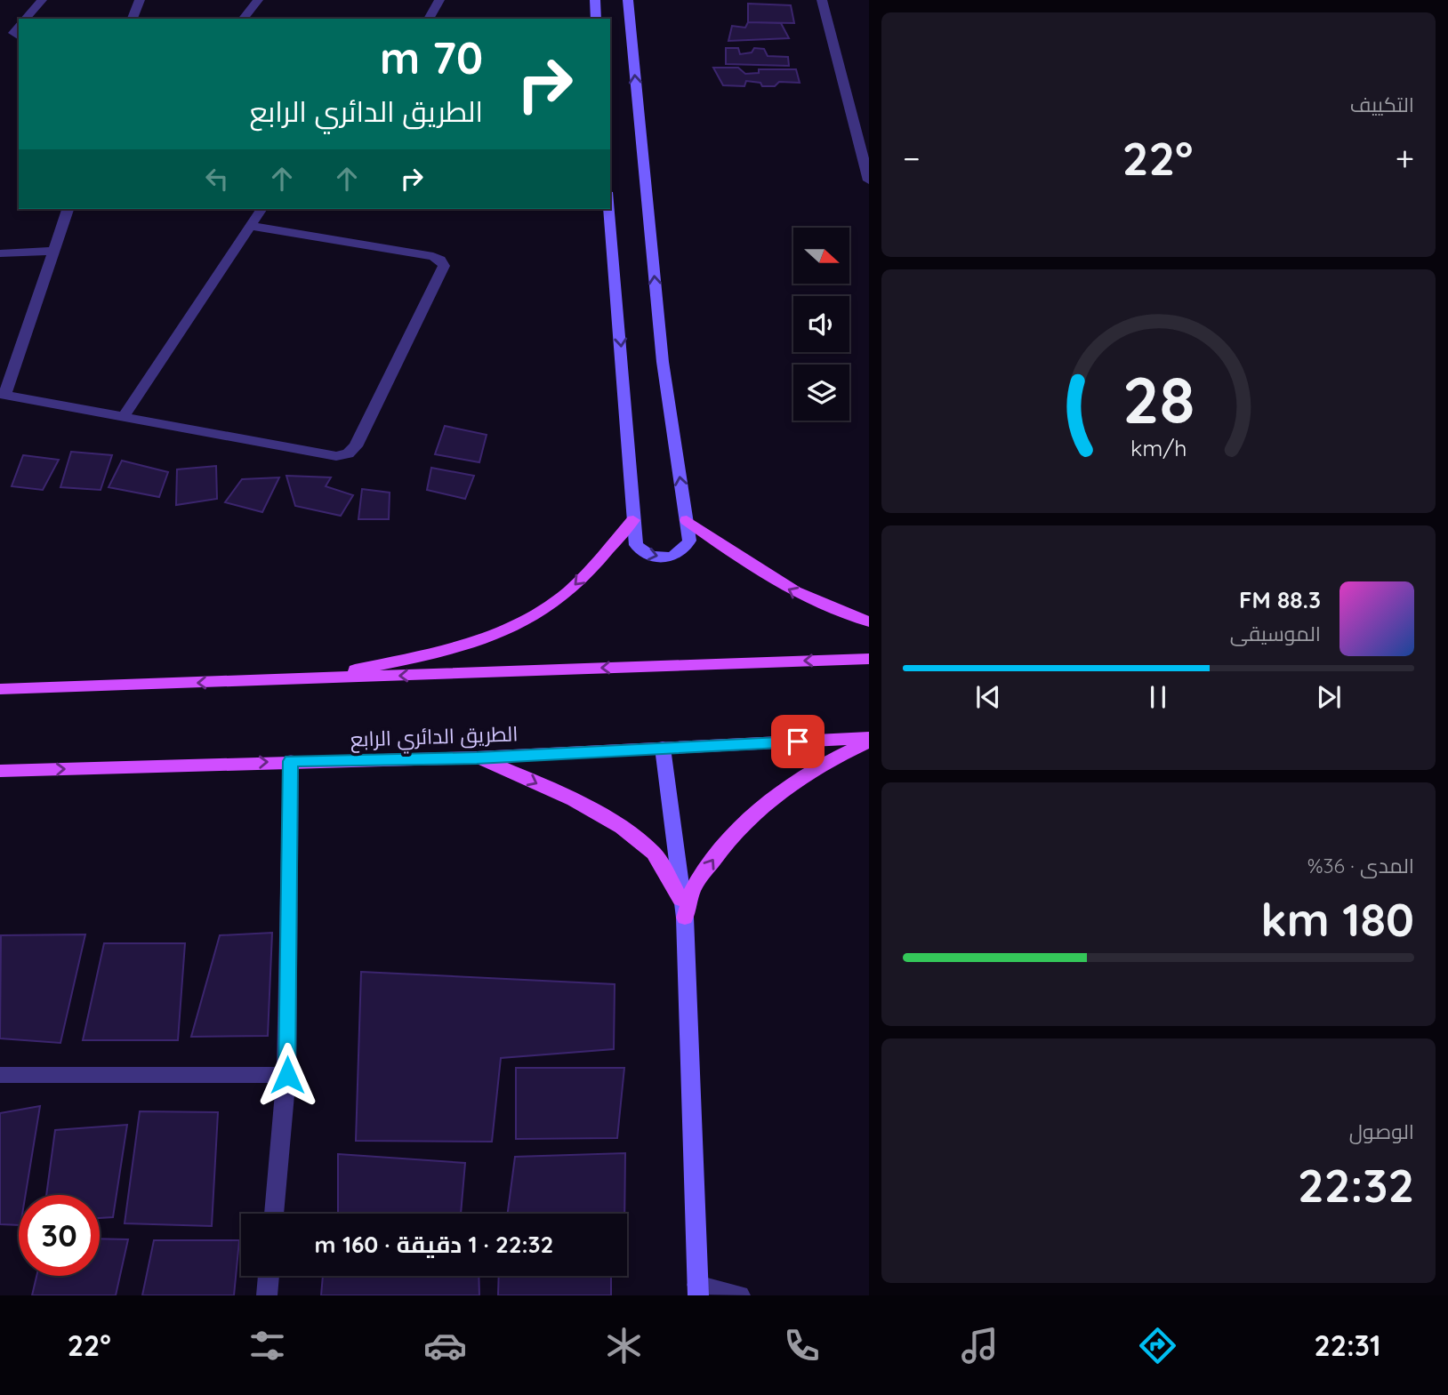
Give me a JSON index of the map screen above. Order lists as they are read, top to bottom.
{
  "streets": {
    "main road": ["الطريق الدائري الرابع"]
  },
  "north": "right",
  "page": {
    "tile": [
      "التكييف",
      ["المدى · 36%", "180 km"],
      ["الوصول", "22:32"]
    ],
    "turn": ["70 m", "الطريق الدائري الرابع"],
    "heat": ["−", "22°", "+"],
    "song": ["88.3 FM", "الموسيقى"],
    "limit": "30",
    "trip": "22:32 · 1 دقيقة · 160 m",
    "tabs": ["22:31", "22°"],
    "gauge": ["28", "km/h"]
  }
}
